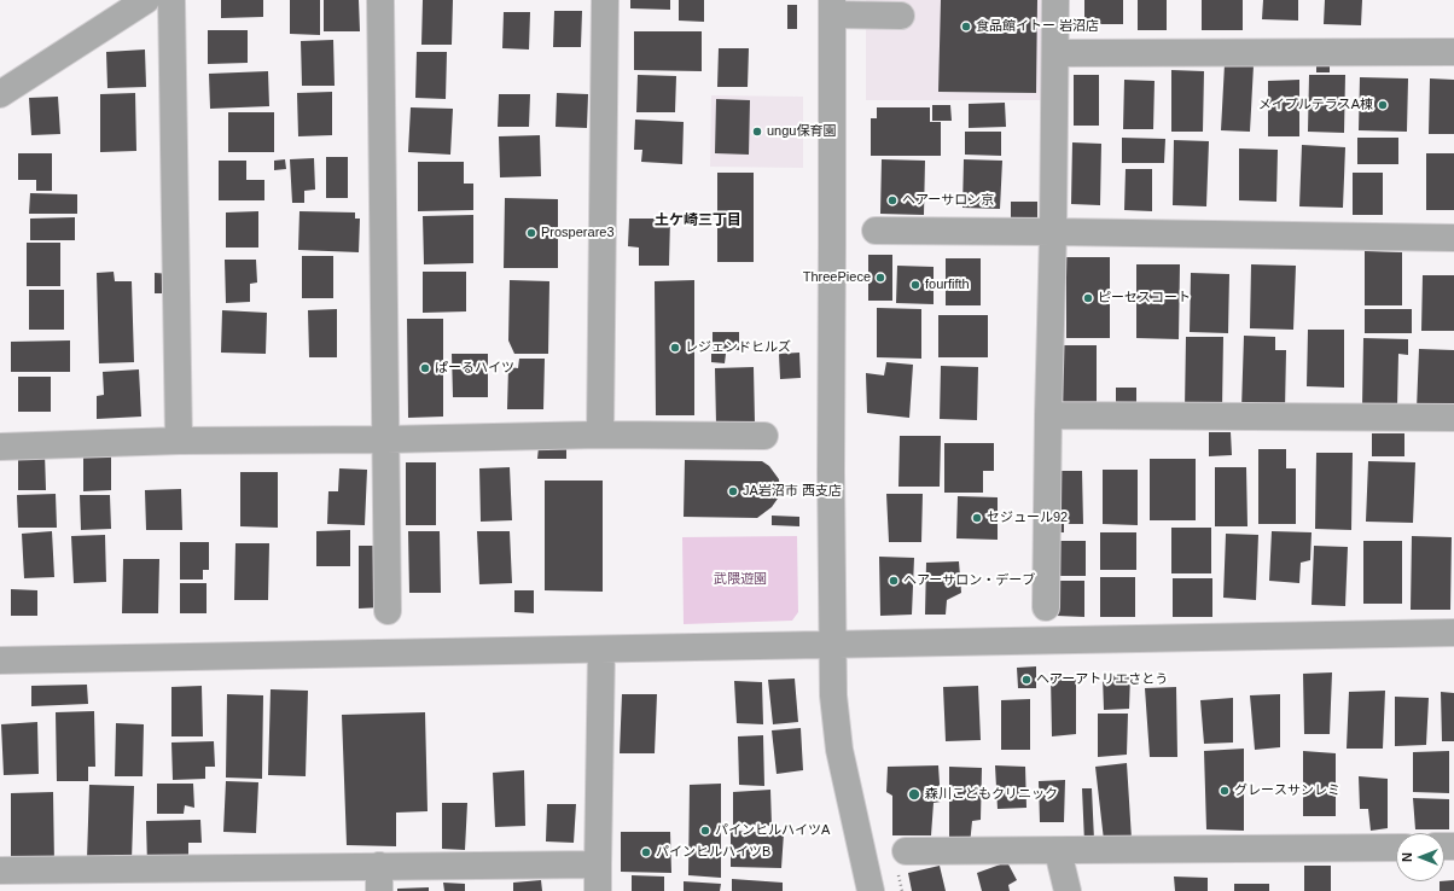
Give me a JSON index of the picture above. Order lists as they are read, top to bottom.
{
  "districts": ["土ケ崎三丁目"],
  "parks": ["武隈遊園"],
  "places": [
    "食品館イトー 岩沼店",
    "メイプルテラスA棟",
    "ungu保育園",
    "ヘアーサロン京",
    "Prosperare3",
    "ThreePiece",
    "fourfifth",
    "ピーセスコート",
    "レジェンドヒルズ",
    "ぱーるハイツ",
    "JA岩沼市 西支店",
    "セジュール92",
    "ヘアーサロン・デーブ",
    "ヘアーアトリエさとう",
    "グレースサンレミ",
    "森川こどもクリニック",
    "パインヒルハイツA",
    "パインヒルハイツB"
  ],
  "north": "left"
}
